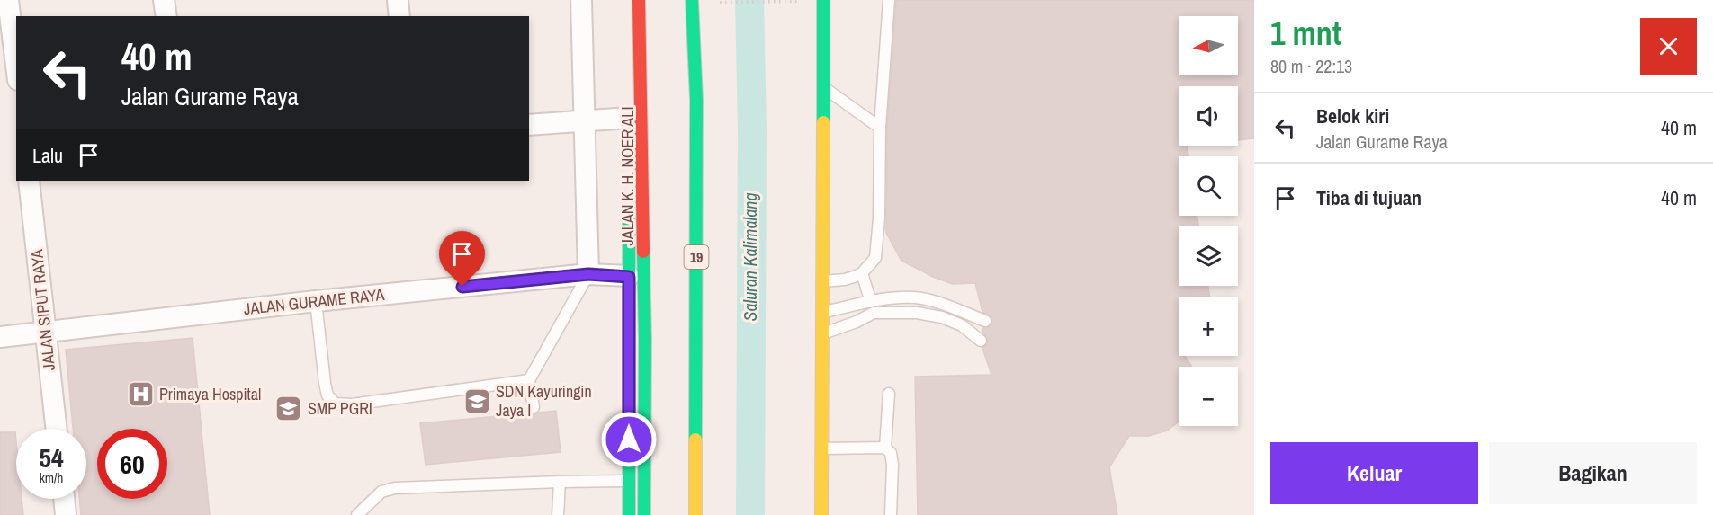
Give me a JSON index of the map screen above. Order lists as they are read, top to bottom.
{
  "streets": {
    "main road": ["JALAN K. H. NOER ALI", "19"],
    "street": ["JALAN GURAME RAYA", "JALAN SIPUT RAYA"]
  },
  "crossings": [
    ["JALAN K. H. NOER ALI", "JALAN GURAME RAYA"],
    ["JALAN GURAME RAYA", "JALAN SIPUT RAYA"]
  ],
  "water": ["Saluran Kalimalang"],
  "places": {
    "hospital": ["Primaya Hospital"],
    "school or university": ["SDN Kayuringin Jaya I", "SMP PGRI"]
  },
  "north": "left",
  "page": {
    "heading": ["1 mnt", "80 m · 22:13"],
    "map_buttons": ["+", "−"],
    "turn": ["40 m", "Jalan Gurame Raya"],
    "list": [
      {
        "name": "Belok kiri",
        "note": "Jalan Gurame Raya",
        "value": "40 m"
      },
      {
        "name": "Tiba di tujuan",
        "value": "40 m"
      }
    ],
    "then": "Lalu",
    "speed": "54 km/h",
    "limit": "60",
    "buttons": ["Keluar", "Bagikan"]
  }
}
